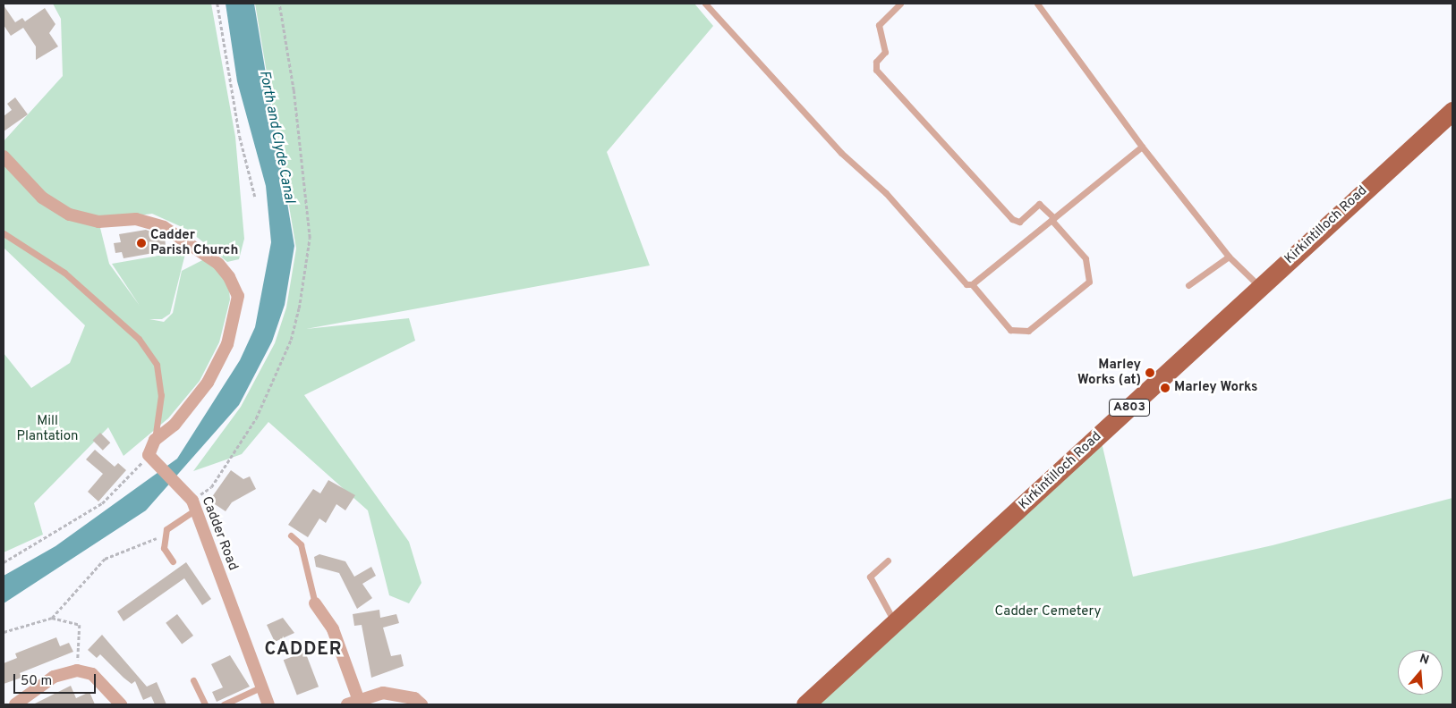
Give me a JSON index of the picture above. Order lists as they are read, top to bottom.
{
  "streets": {
    "main road": ["Kirkintilloch Road", "A803"],
    "street": ["Cadder Road"]
  },
  "districts": ["CADDER"],
  "water": ["Forth and Clyde Canal"],
  "parks": ["Mill Plantation", "Cadder Cemetery"],
  "places": ["Cadder Parish Church", "Marley Works (at)", "Marley Works"],
  "scale_bar": "50 m",
  "north": "top"
}
